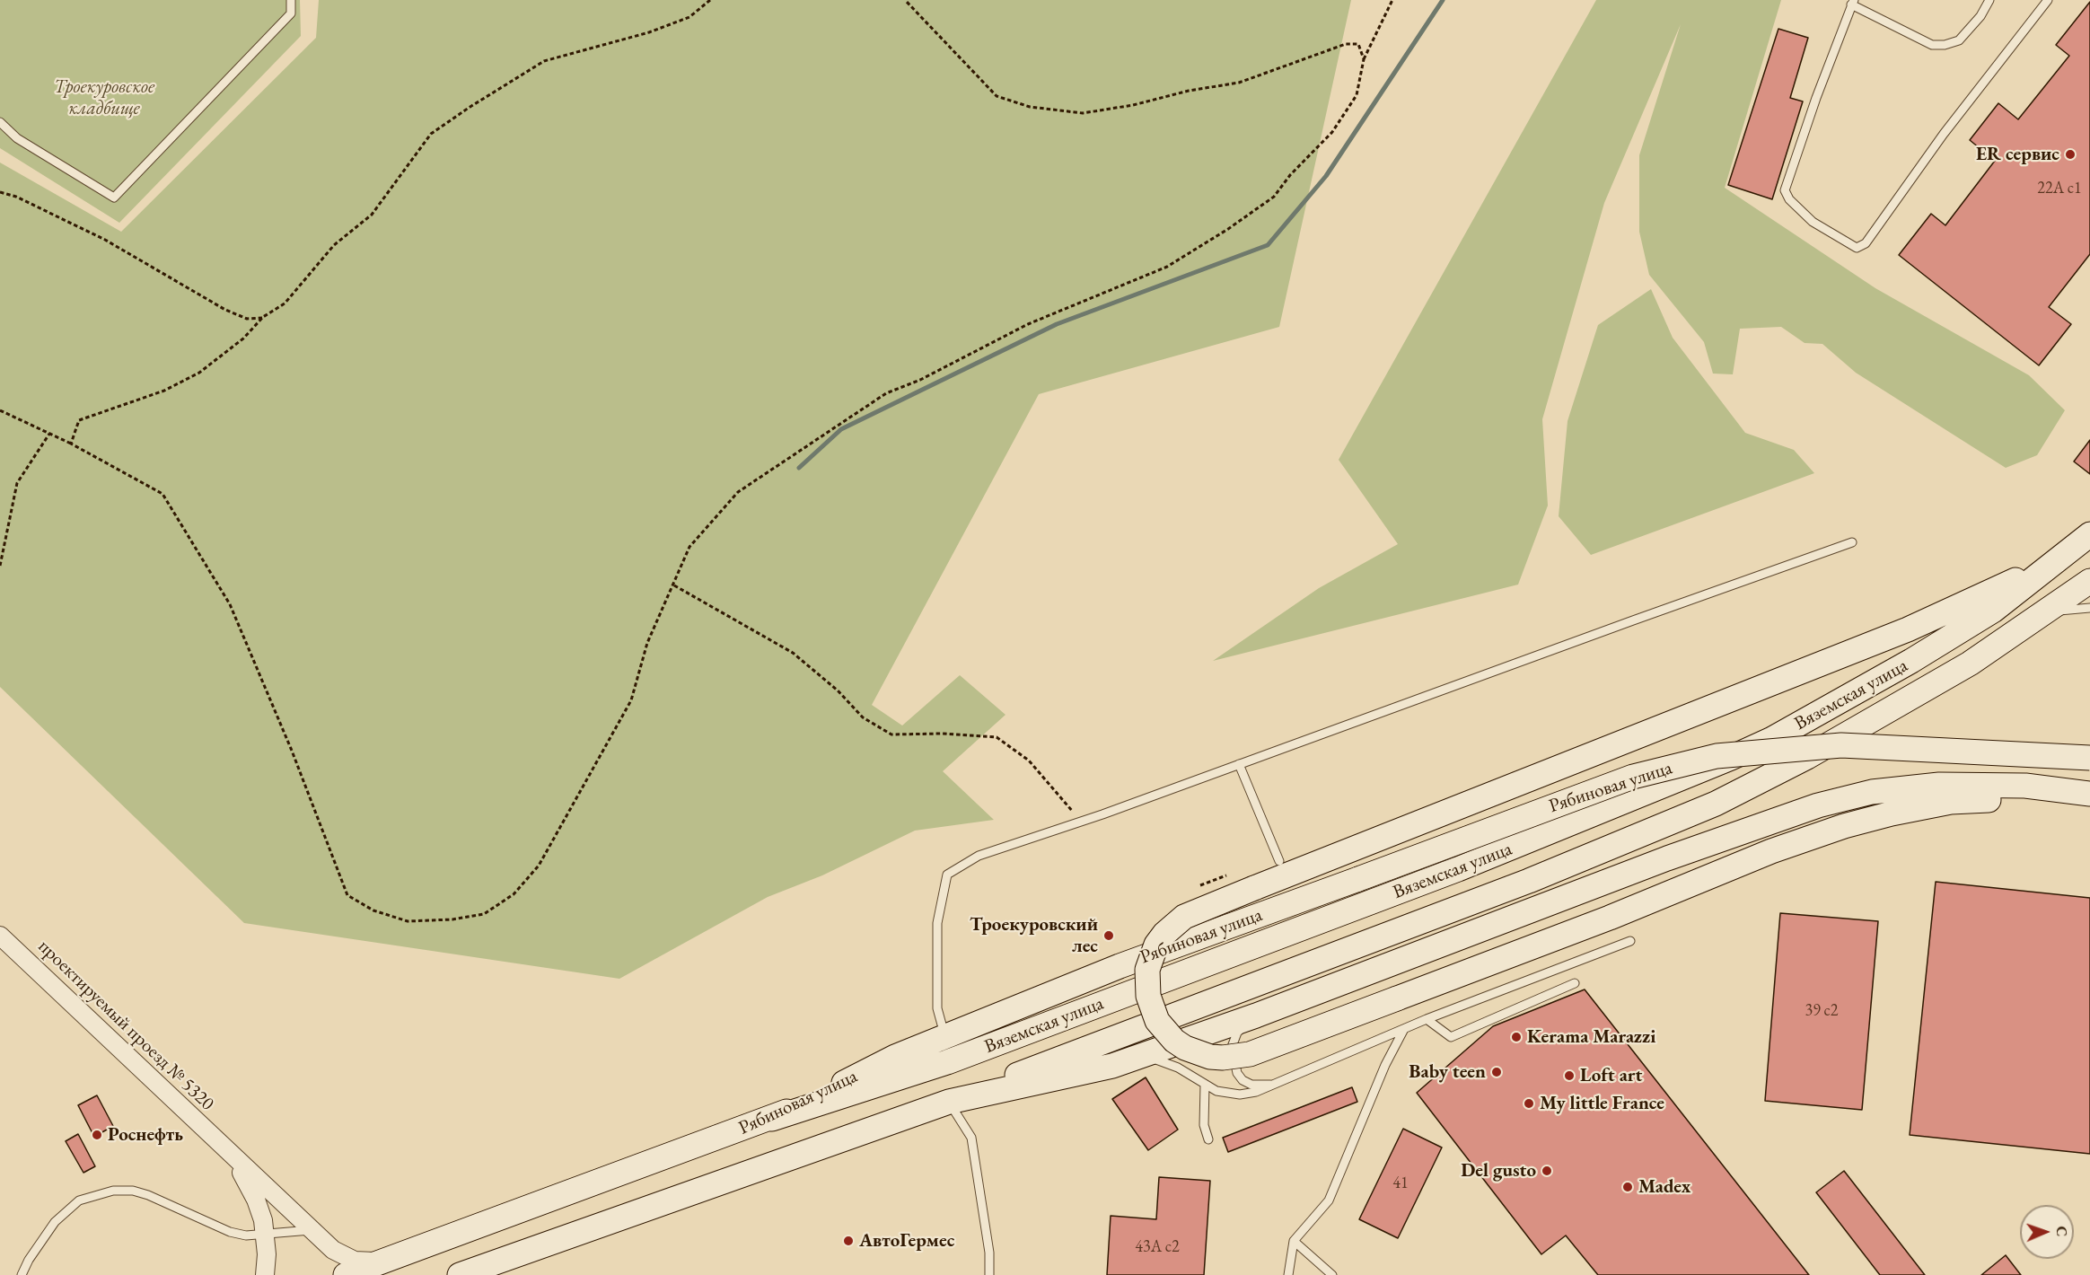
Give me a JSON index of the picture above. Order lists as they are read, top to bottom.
{
  "streets": {
    "main road": ["Вяземская улица", "Рябиновая улица"],
    "street": ["проектируемый проезд № 5320"]
  },
  "crossings": [
    ["Вяземская улица", "Рябиновая улица"],
    ["Рябиновая улица", "проектируемый проезд № 5320"]
  ],
  "parks": ["Троекуровское кладбище"],
  "places": [
    "ER сервис",
    "Троекуровский лес",
    "Kerama Marazzi",
    "Baby teen",
    "Loft art",
    "My little France",
    "Роснефть",
    "Del gusto",
    "Madex",
    "АвтоГермес"
  ],
  "house_numbers": [
    "22А с1",
    "39 с2",
    "41",
    "43А с2"
  ],
  "north": "right"
}
